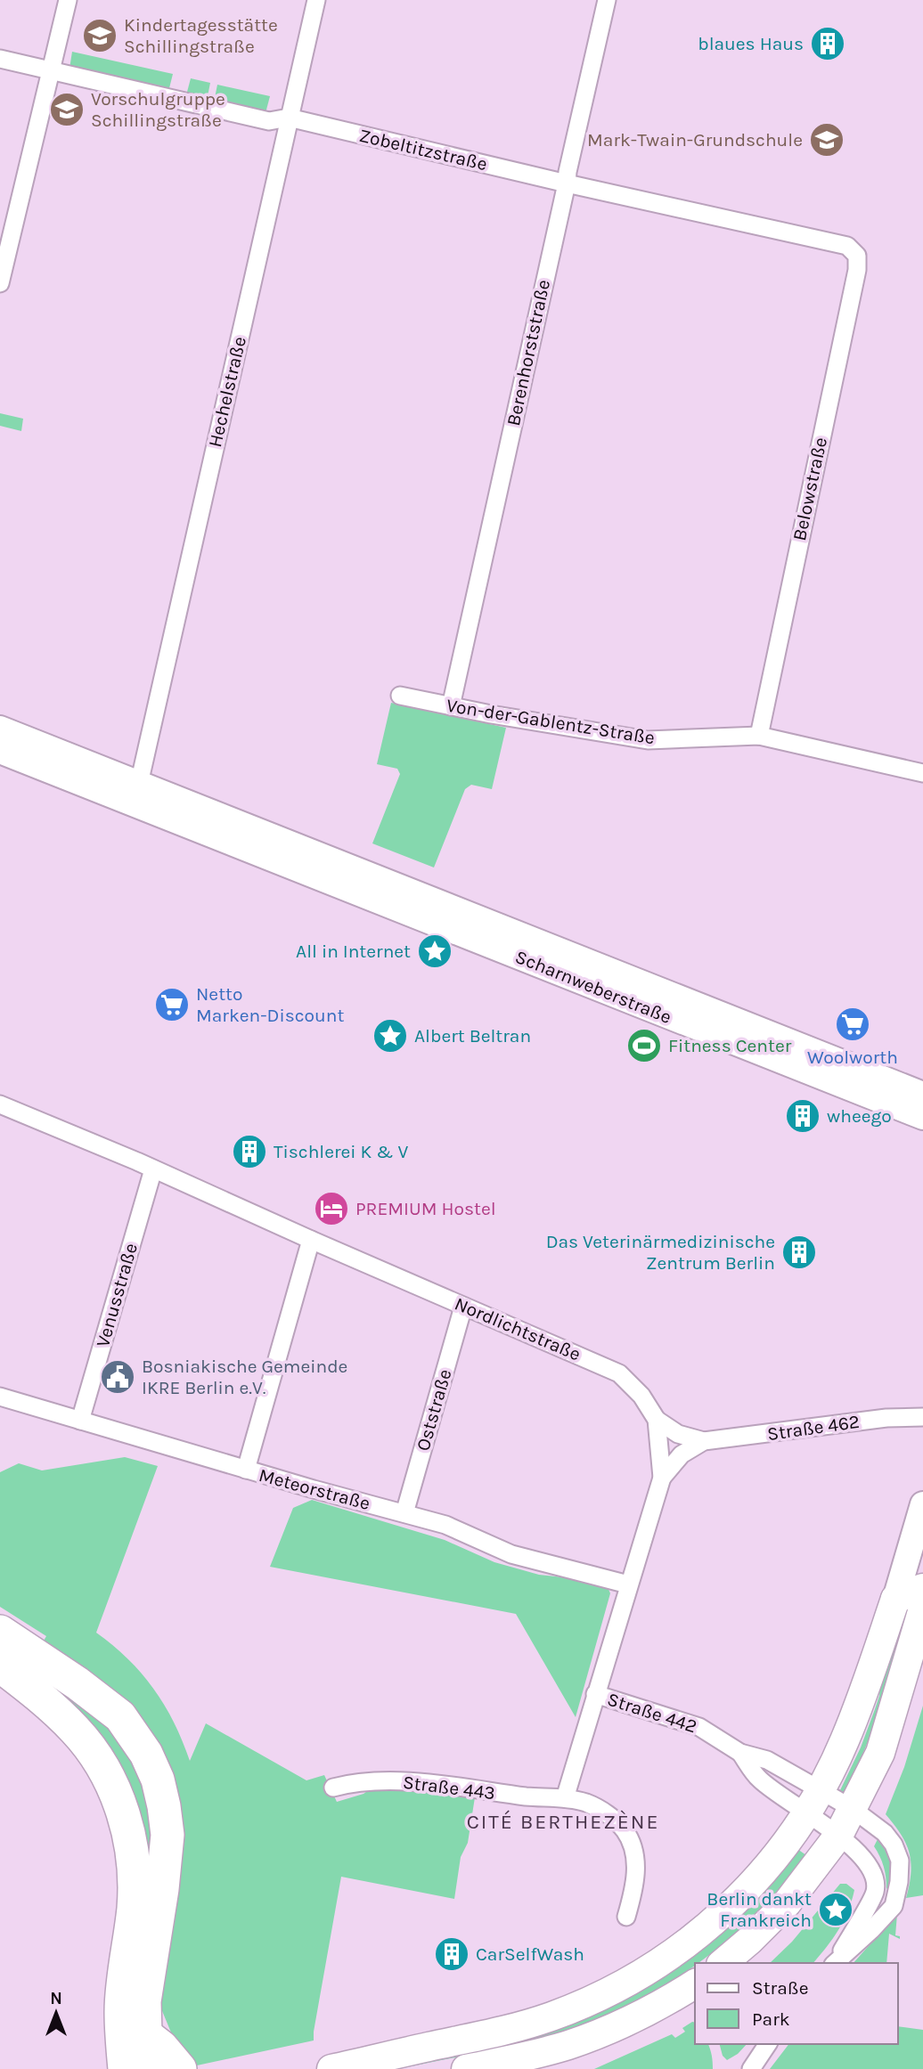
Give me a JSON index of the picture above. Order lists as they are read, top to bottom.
{
  "streets": {
    "main road": ["Scharnweberstraße"],
    "street": [
      "Zobeltitzstraße",
      "Berenhorststraße",
      "Hechelstraße",
      "Belowstraße",
      "Von-der-Gablentz-Straße",
      "Venusstraße",
      "Nordlichtstraße",
      "Oststraße",
      "Straße 462",
      "Meteorstraße",
      "Straße 442",
      "Straße 443"
    ]
  },
  "crossings": [
    ["Zobeltitzstraße", "Berenhorststraße"],
    ["Zobeltitzstraße", "Hechelstraße"],
    ["Zobeltitzstraße", "Belowstraße"],
    ["Berenhorststraße", "Von-der-Gablentz-Straße"],
    ["Hechelstraße", "Scharnweberstraße"],
    ["Belowstraße", "Von-der-Gablentz-Straße"],
    ["Venusstraße", "Nordlichtstraße"],
    ["Venusstraße", "Meteorstraße"],
    ["Nordlichtstraße", "Oststraße"],
    ["Nordlichtstraße", "Straße 462"],
    ["Nordlichtstraße", "Meteorstraße"],
    ["Nordlichtstraße", "Straße 442"],
    ["Nordlichtstraße", "Straße 443"],
    ["Oststraße", "Meteorstraße"]
  ],
  "districts": ["CITÉ BERTHEZÈNE"],
  "places": {
    "school or university": ["Kindertagesstätte Schillingstraße", "Vorschulgruppe Schillingstraße", "Mark-Twain-Grundschule"],
    "building": [
      "blaues Haus",
      "wheego",
      "Tischlerei K & V",
      "Das Veterinärmedizinische Zentrum Berlin",
      "CarSelfWash"
    ],
    "place": ["All in Internet", "Albert Beltran", "Berlin dankt Frankreich"],
    "supermarket": ["Netto Marken-Discount", "Woolworth"],
    "sports": ["Fitness Center"],
    "hotel": ["PREMIUM Hostel"],
    "public building": ["Bosniakische Gemeinde IKRE Berlin e.V."]
  },
  "legend": ["Straße", "Park"],
  "north": "top"
}
